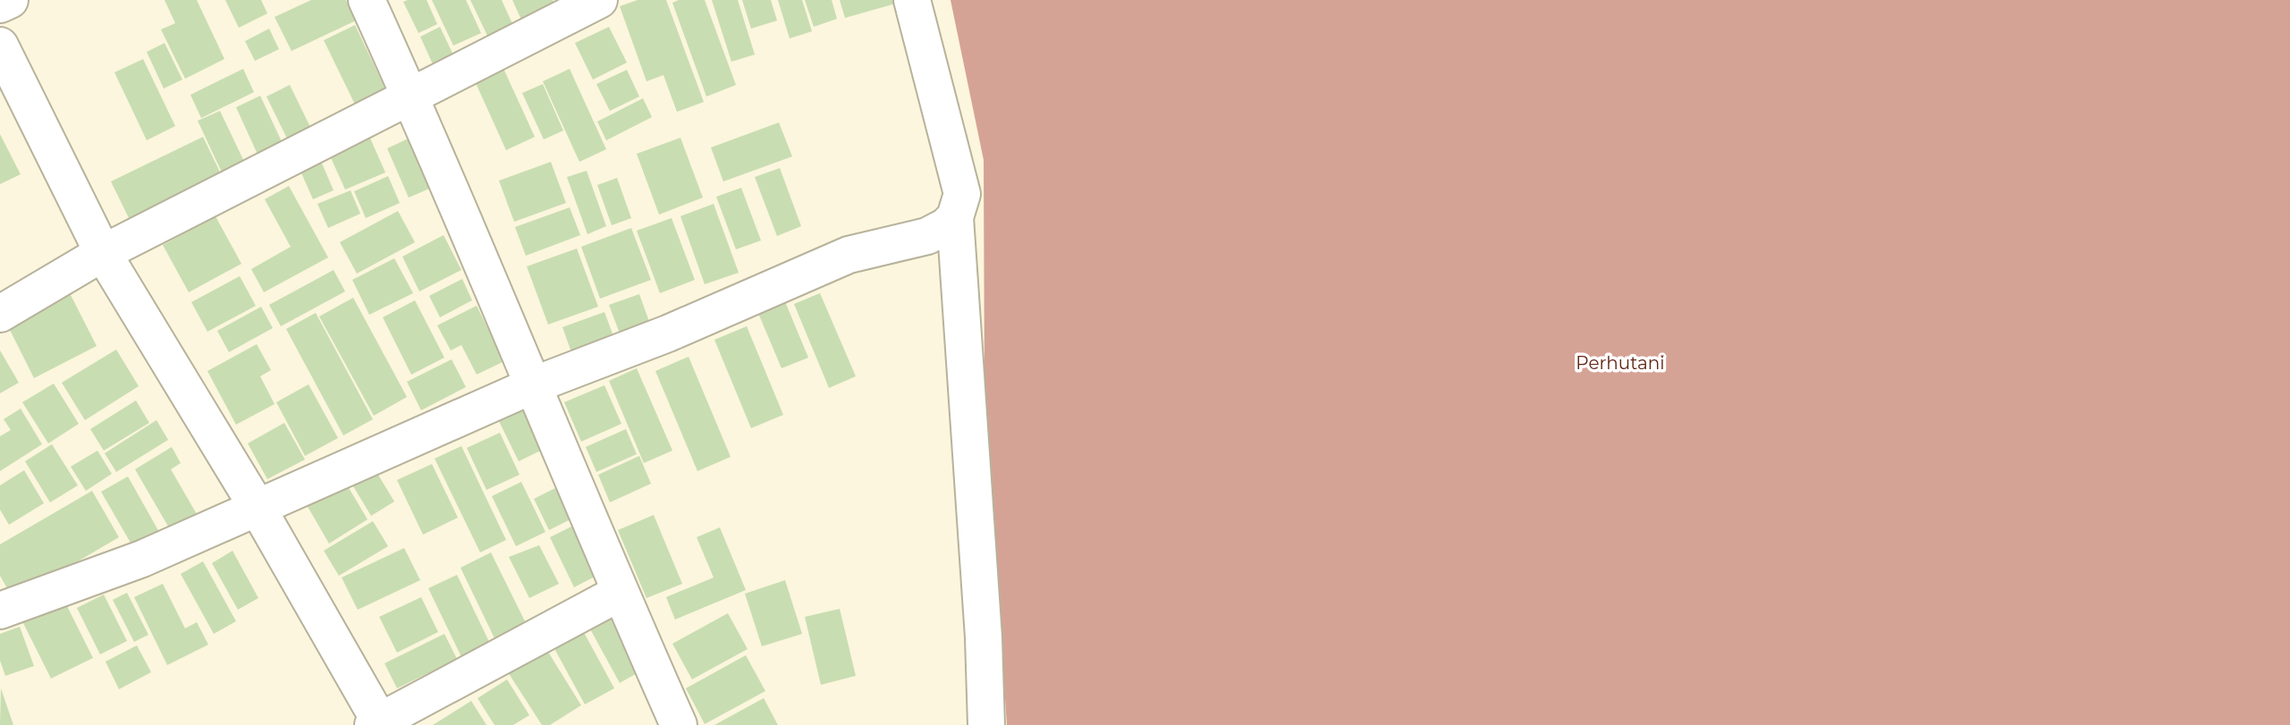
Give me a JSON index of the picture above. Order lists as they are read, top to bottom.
{
  "parks": ["Perhutani"]
}
